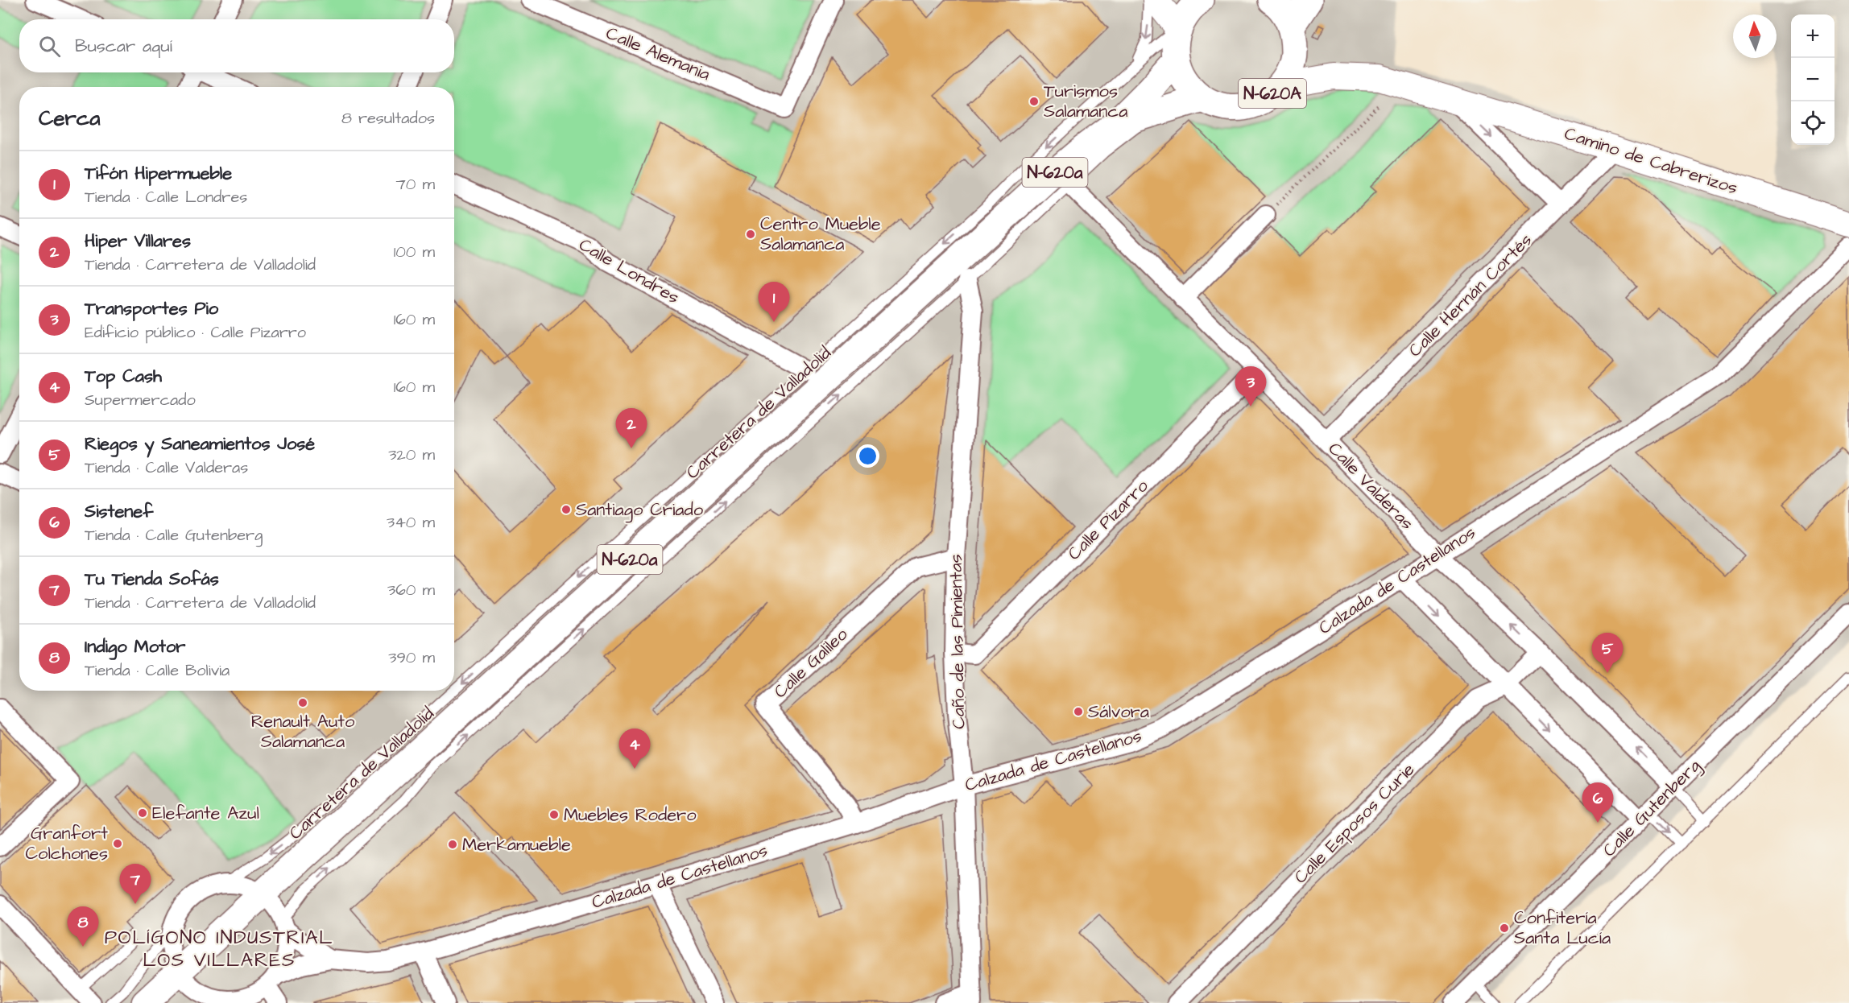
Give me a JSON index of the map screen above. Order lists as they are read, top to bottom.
{
  "streets": {
    "highway": ["N-620A", "N-620a", "Carretera de Valladolid"],
    "street": [
      "Calle Alemania",
      "Camino de Cabrerizos",
      "Calle Londres",
      "Calle Hernán Cortés",
      "Calle Valderas",
      "Calle Pizarro",
      "Calzada de Castellanos",
      "Caño de las Pimientas",
      "Calle Galileo",
      "Calle Gutenberg",
      "Calle Esposos Curie"
    ]
  },
  "crossings": [
    ["N-620A", "Camino de Cabrerizos"],
    ["N-620A", "Carretera de Valladolid"],
    ["Camino de Cabrerizos", "Calle Hernán Cortés"],
    ["Calle Londres", "Carretera de Valladolid"],
    ["Calle Hernán Cortés", "Calle Valderas"],
    ["Carretera de Valladolid", "Calle Valderas"],
    ["Carretera de Valladolid", "Calzada de Castellanos"],
    ["Carretera de Valladolid", "Caño de las Pimientas"],
    ["Calle Valderas", "Calle Pizarro"],
    ["Calle Valderas", "Calzada de Castellanos"],
    ["Calle Valderas", "Calle Gutenberg"],
    ["Calle Valderas", "Calle Esposos Curie"],
    ["Calle Pizarro", "Caño de las Pimientas"],
    ["Calzada de Castellanos", "Caño de las Pimientas"],
    ["Calzada de Castellanos", "Calle Galileo"],
    ["Caño de las Pimientas", "Calle Galileo"]
  ],
  "districts": ["POLÍGONO INDUSTRIAL LOS VILLARES"],
  "places": [
    "Turismos Salamanca",
    "Centro Mueble Salamanca",
    "Santiago Criado",
    "Renault Auto Salamanca",
    "Sálvora",
    "Elefante Azul",
    "Muebles Rodero",
    "Granfort Colchones",
    "Merkamueble",
    "Confitería Santa Lucía"
  ],
  "north": "top",
  "page": {
    "map_buttons": ["+", "−"],
    "search": "Buscar aquí",
    "heading": ["Cerca", "8 resultados"],
    "list": [
      {
        "mark": "1",
        "name": "Tifón Hipermueble",
        "note": "Tienda · Calle Londres",
        "value": "70 m"
      },
      {
        "mark": "2",
        "name": "Hiper Villares",
        "note": "Tienda · Carretera de Valladolid",
        "value": "100 m"
      },
      {
        "mark": "3",
        "name": "Transportes Pio",
        "note": "Edificio público · Calle Pizarro",
        "value": "160 m"
      },
      {
        "mark": "4",
        "name": "Top Cash",
        "note": "Supermercado",
        "value": "160 m"
      },
      {
        "mark": "5",
        "name": "Riegos y Saneamientos José",
        "note": "Tienda · Calle Valderas",
        "value": "320 m"
      },
      {
        "mark": "6",
        "name": "Sistenef",
        "note": "Tienda · Calle Gutenberg",
        "value": "340 m"
      },
      {
        "mark": "7",
        "name": "Tu Tienda Sofás",
        "note": "Tienda · Carretera de Valladolid",
        "value": "360 m"
      },
      {
        "mark": "8",
        "name": "Indigo Motor",
        "note": "Tienda · Calle Bolivia",
        "value": "390 m"
      }
    ],
    "pins": [
      "1",
      "3",
      "2",
      "5",
      "4",
      "6",
      "7",
      "8"
    ]
  }
}
